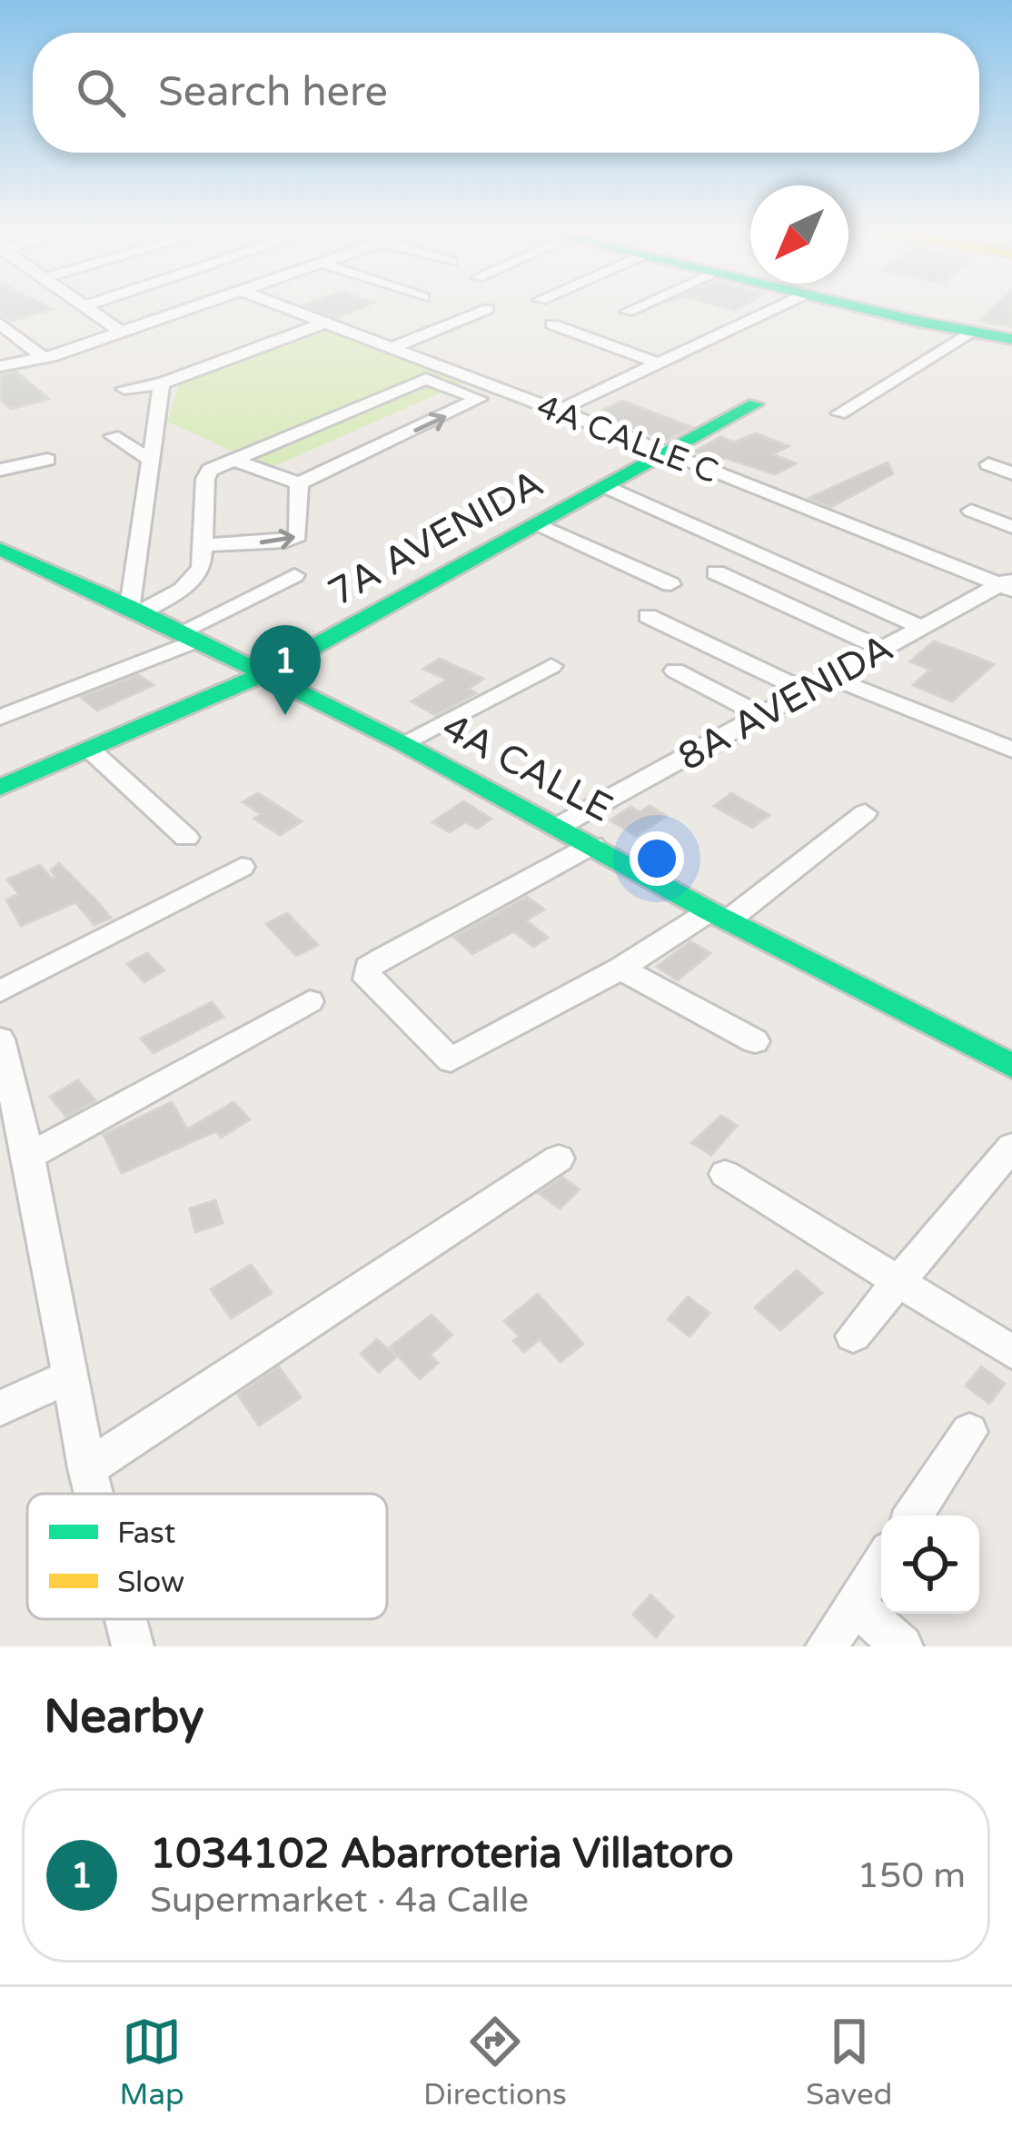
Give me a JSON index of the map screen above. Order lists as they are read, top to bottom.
{
  "streets": {
    "street": [
      "4A CALLE C",
      "7A AVENIDA",
      "8A AVENIDA",
      "4A CALLE"
    ]
  },
  "crossings": [
    ["4A CALLE C", "7A AVENIDA"],
    ["4A CALLE C", "8A AVENIDA"],
    ["7A AVENIDA", "4A CALLE"],
    ["8A AVENIDA", "4A CALLE"]
  ],
  "legend": ["Fast", "Slow"],
  "north": "bottom left",
  "page": {
    "search": "Search here",
    "pins": "1",
    "heading": "Nearby",
    "list": [
      {
        "mark": "1",
        "name": "1034102 Abarroteria Villatoro",
        "note": "Supermarket · 4a Calle",
        "value": "150 m"
      }
    ],
    "nav": ["Map", "Directions", "Saved"]
  }
}
